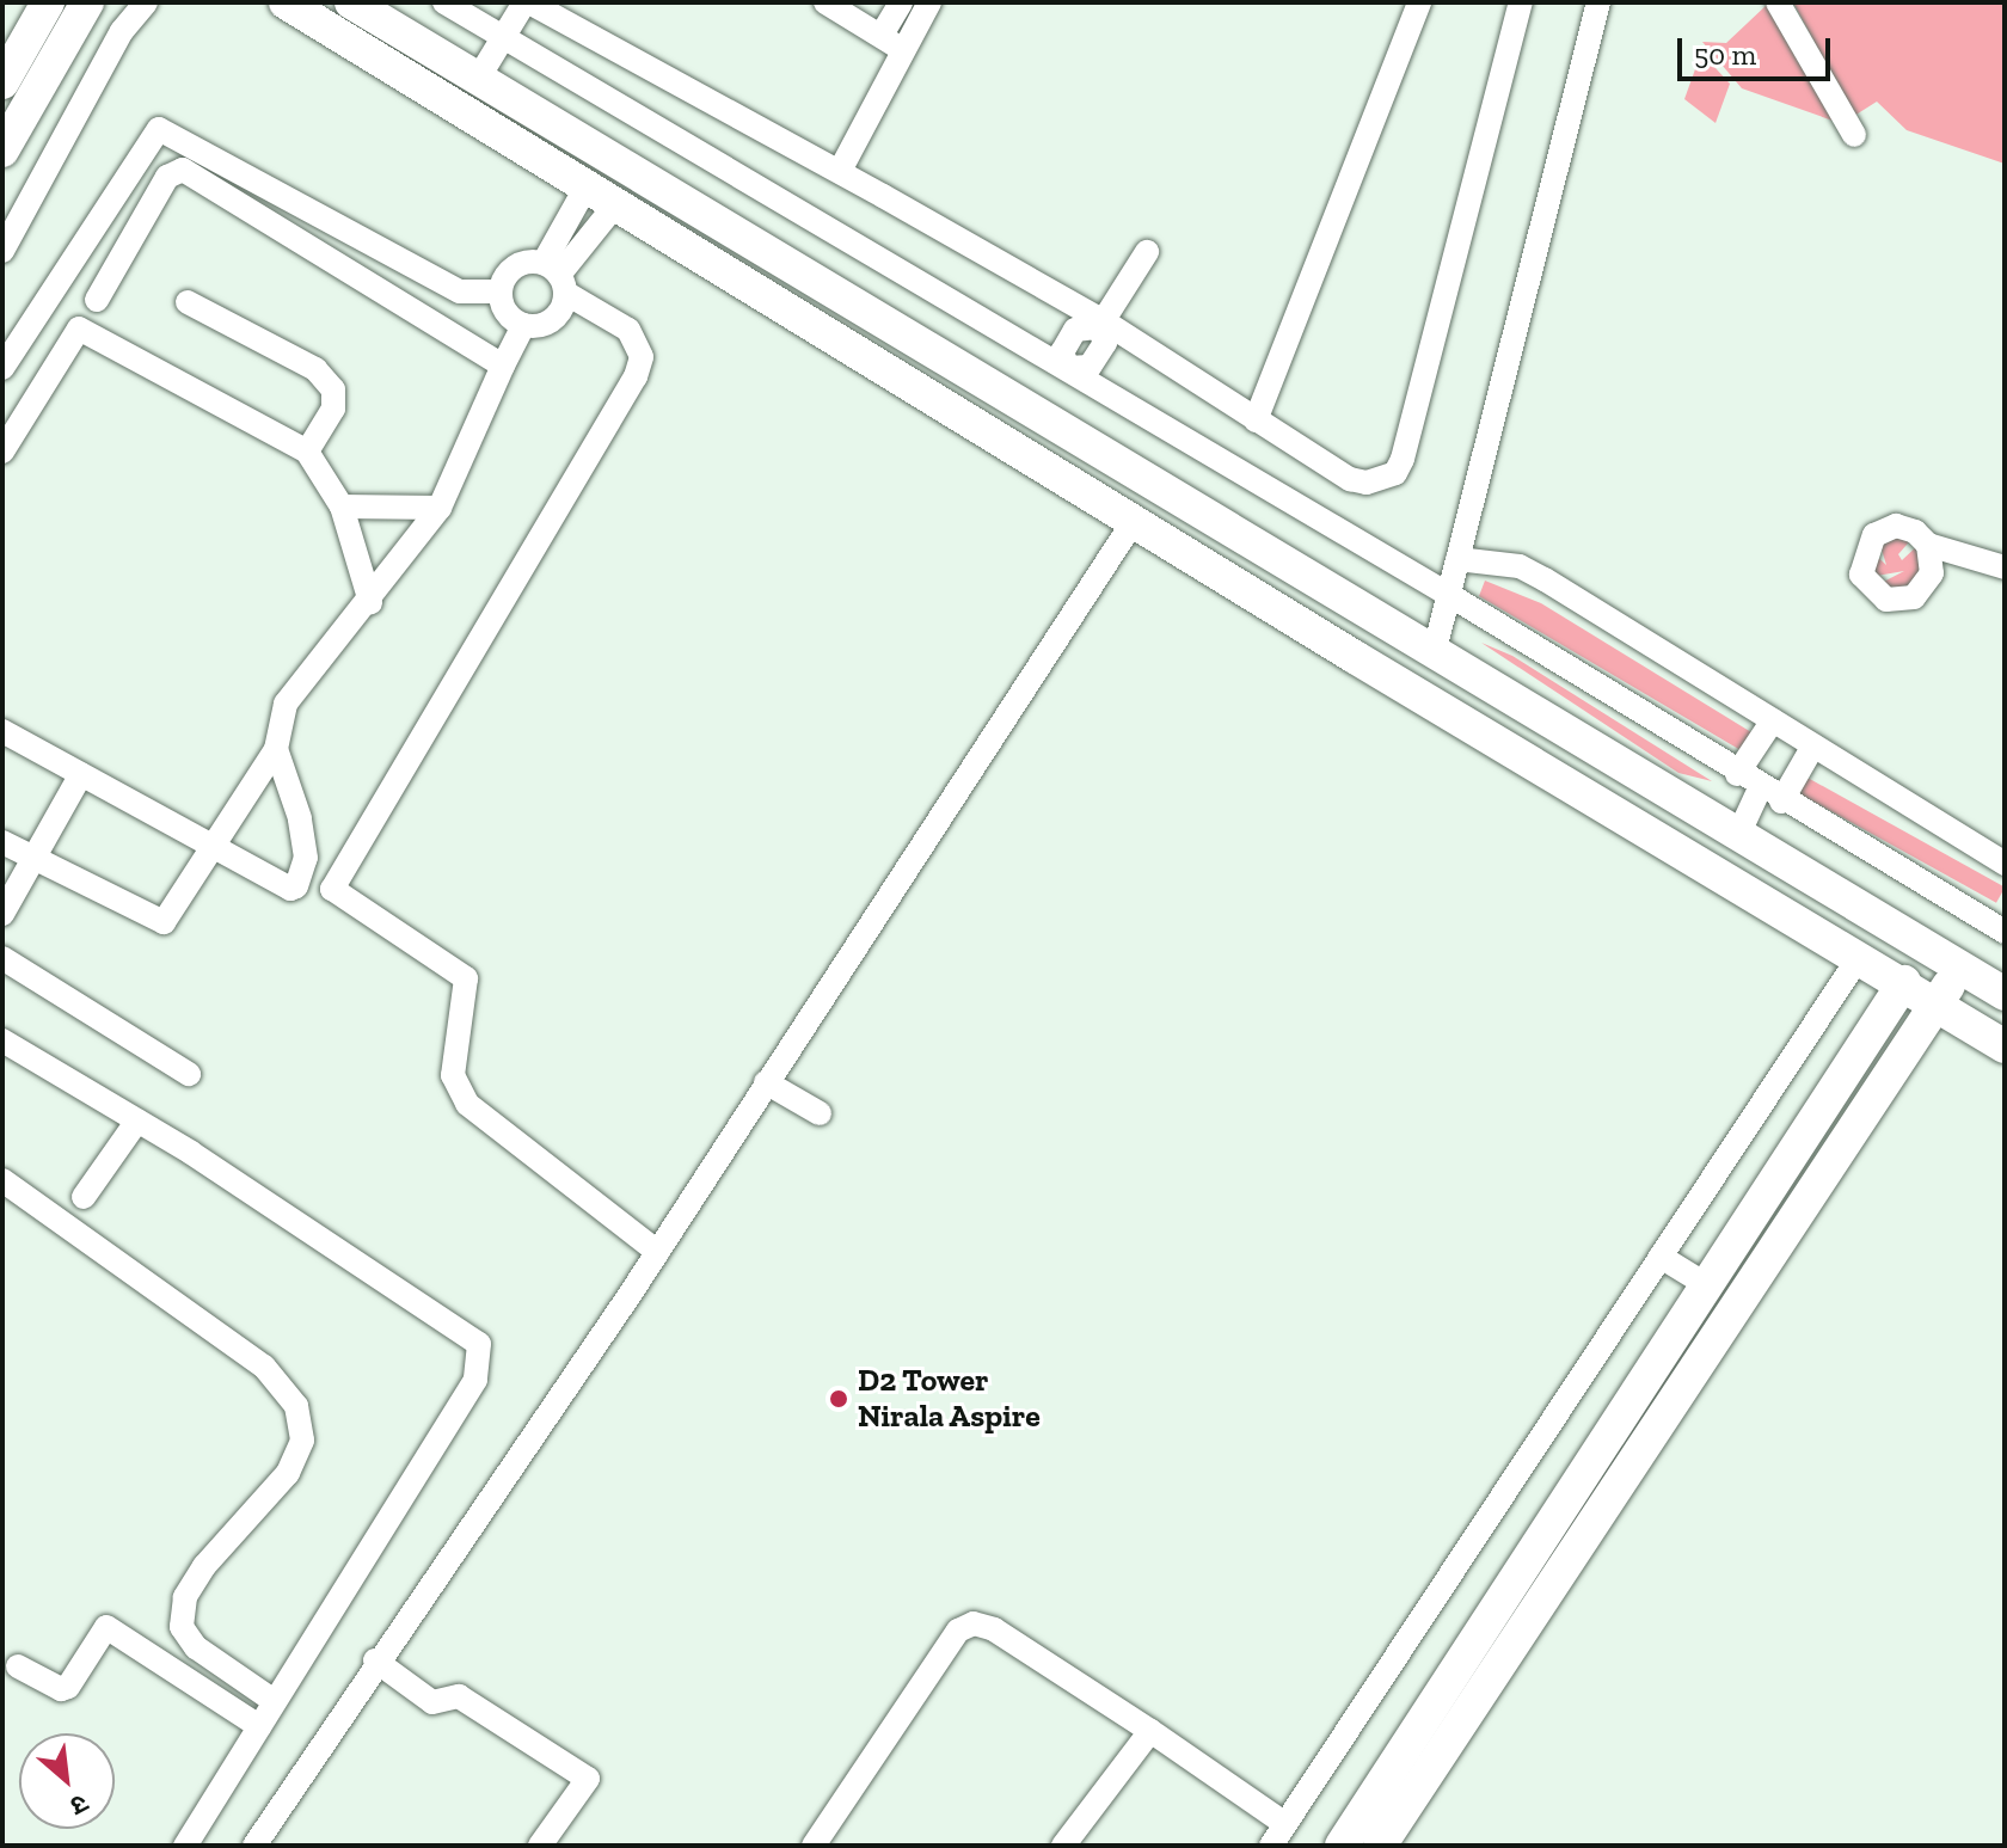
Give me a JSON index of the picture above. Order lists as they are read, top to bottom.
{
  "places": ["D2 Tower Nirala Aspire"],
  "scale_bar": "50 m",
  "north": "bottom right"
}
